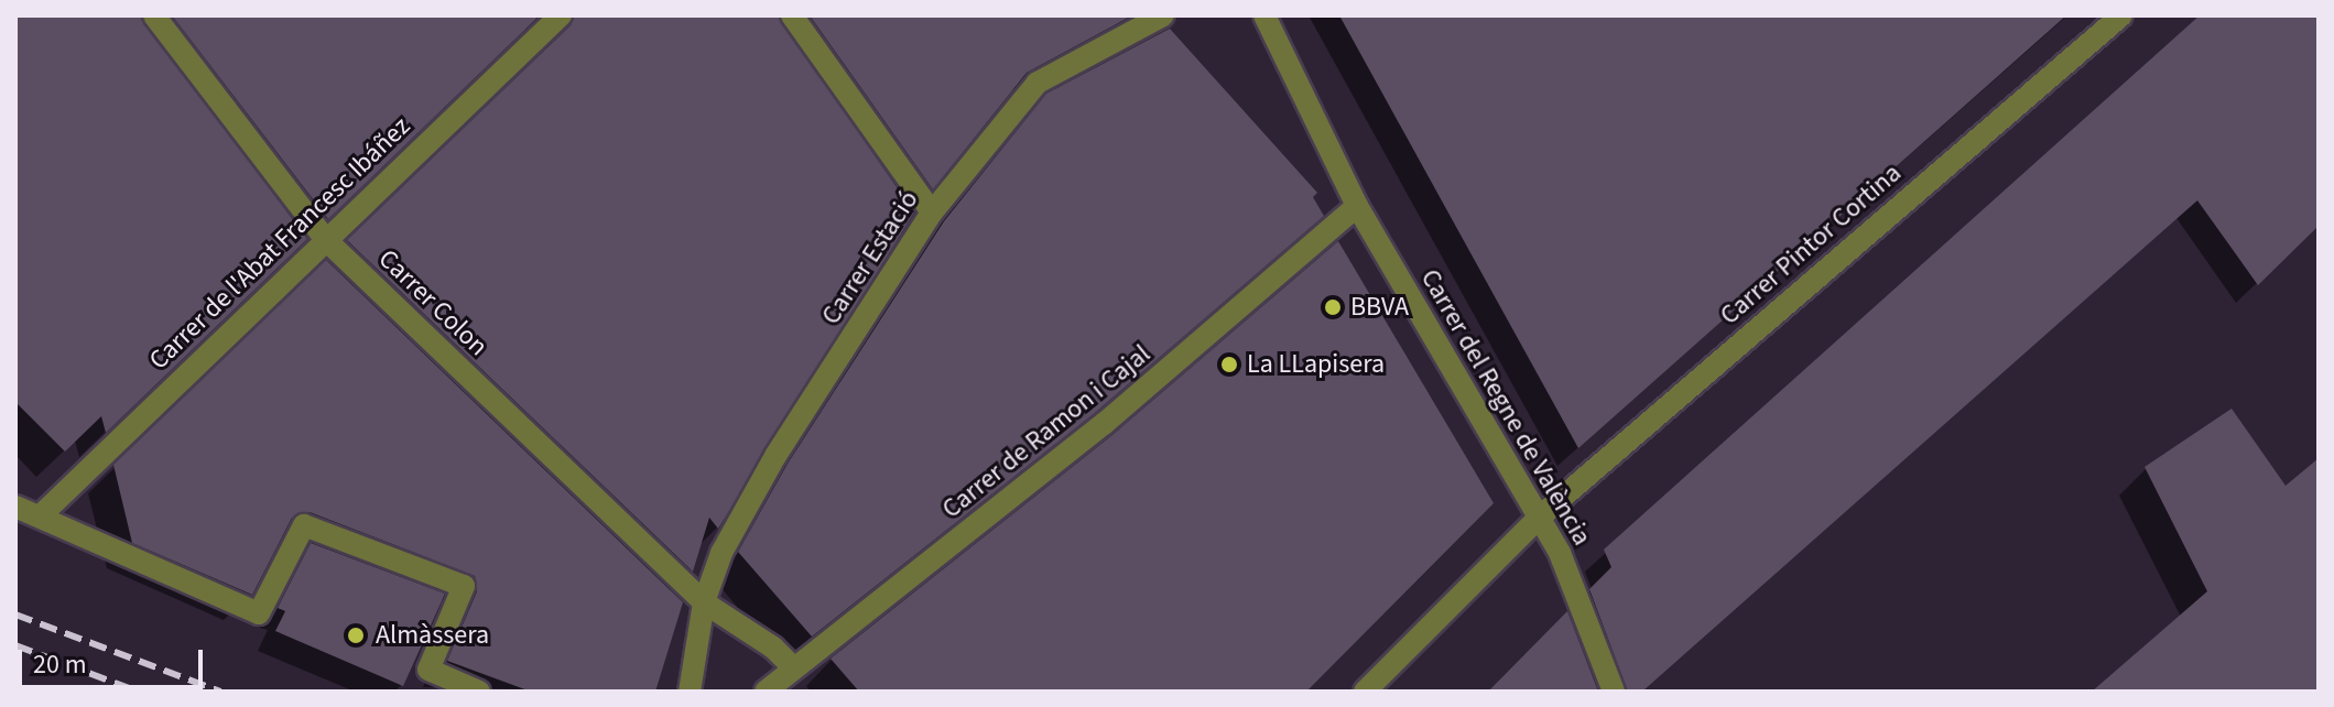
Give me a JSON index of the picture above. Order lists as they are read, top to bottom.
{
  "streets": {
    "street": [
      "Carrer de l'Abat Francesc Ibáñez",
      "Carrer Pintor Cortina",
      "Carrer Estació",
      "Carrer Colon",
      "Carrer del Regne de València",
      "Carrer de Ramon i Cajal"
    ]
  },
  "crossings": [
    ["Carrer de l'Abat Francesc Ibáñez", "Carrer Colon"],
    ["Carrer Pintor Cortina", "Carrer del Regne de València"],
    ["Carrer Estació", "Carrer Colon"],
    ["Carrer Colon", "Carrer de Ramon i Cajal"],
    ["Carrer del Regne de València", "Carrer de Ramon i Cajal"]
  ],
  "places": ["BBVA", "La LLapisera", "Almàssera"],
  "scale_bar": "20 m"
}
